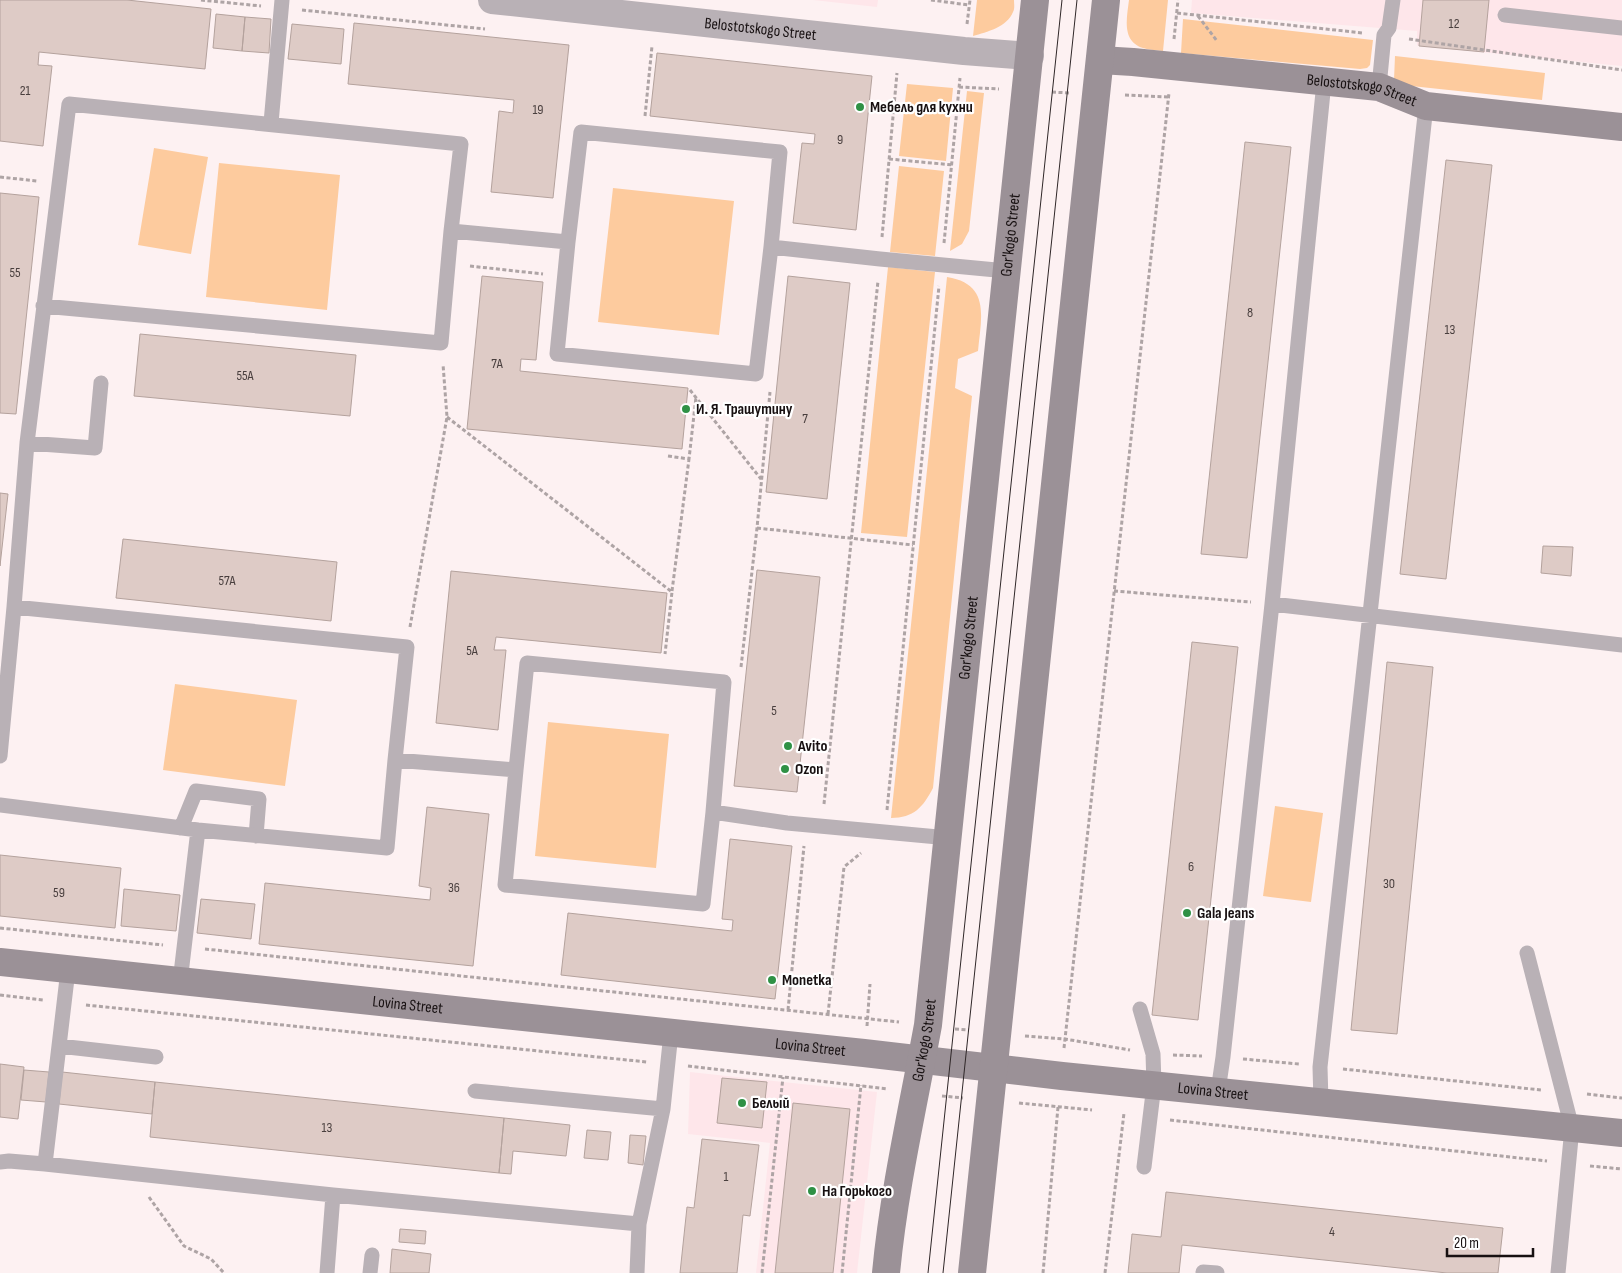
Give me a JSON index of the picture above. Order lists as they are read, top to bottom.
{
  "streets": {
    "main road": ["Belostotskogo Street", "Gor'kogo Street", "Lovina Street"]
  },
  "crossings": [
    ["Belostotskogo Street", "Gor'kogo Street"],
    ["Gor'kogo Street", "Lovina Street"]
  ],
  "places": [
    "Мебель для кухни",
    "И. Я. Трашутину",
    "Avito",
    "Ozon",
    "Gala Jeans",
    "Monetka",
    "Белый",
    "На Горького"
  ],
  "house_numbers": [
    "12",
    "21",
    "19",
    "9",
    "55",
    "8",
    "13",
    "7А",
    "55А",
    "7",
    "57А",
    "5А",
    "5",
    "6",
    "30",
    "36",
    "59",
    "13",
    "1",
    "4"
  ],
  "scale_bar": "20 m"
}
